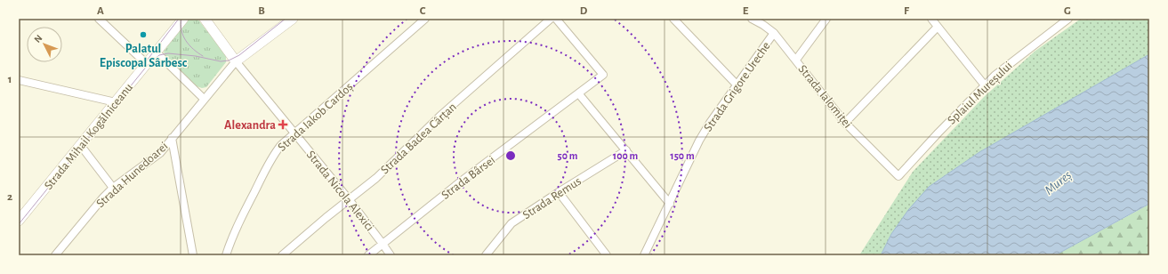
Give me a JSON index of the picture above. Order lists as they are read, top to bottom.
{
  "streets": {
    "main road": ["Strada Mihail Kogălniceanu"],
    "street": [
      "Strada Grigore Ureche",
      "Splaiul Mureșului",
      "Strada Ialomiței",
      "Strada Iakob Cardoș",
      "Strada Badea Cârțan",
      "Strada Hunedoarei",
      "Strada Bârsei",
      "Strada Nicola Alexici",
      "Strada Remus"
    ]
  },
  "crossings": [
    ["Strada Grigore Ureche", "Strada Ialomiței"],
    ["Splaiul Mureșului", "Strada Ialomiței"],
    ["Strada Iakob Cardoș", "Strada Nicola Alexici"],
    ["Strada Badea Cârțan", "Strada Nicola Alexici"],
    ["Strada Hunedoarei", "Strada Nicola Alexici"],
    ["Strada Bârsei", "Strada Nicola Alexici"]
  ],
  "water": ["Mureș"],
  "places": {
    "other": ["Palatul Episcopal Sârbesc"],
    "health": ["Alexandra"]
  },
  "north": "top left",
  "grid": {
    "columns": [
      "A",
      "B",
      "C",
      "D",
      "E",
      "F",
      "G"
    ],
    "rows": ["1", "2"]
  },
  "rings": ["50 m", "100 m", "150 m"]
}
